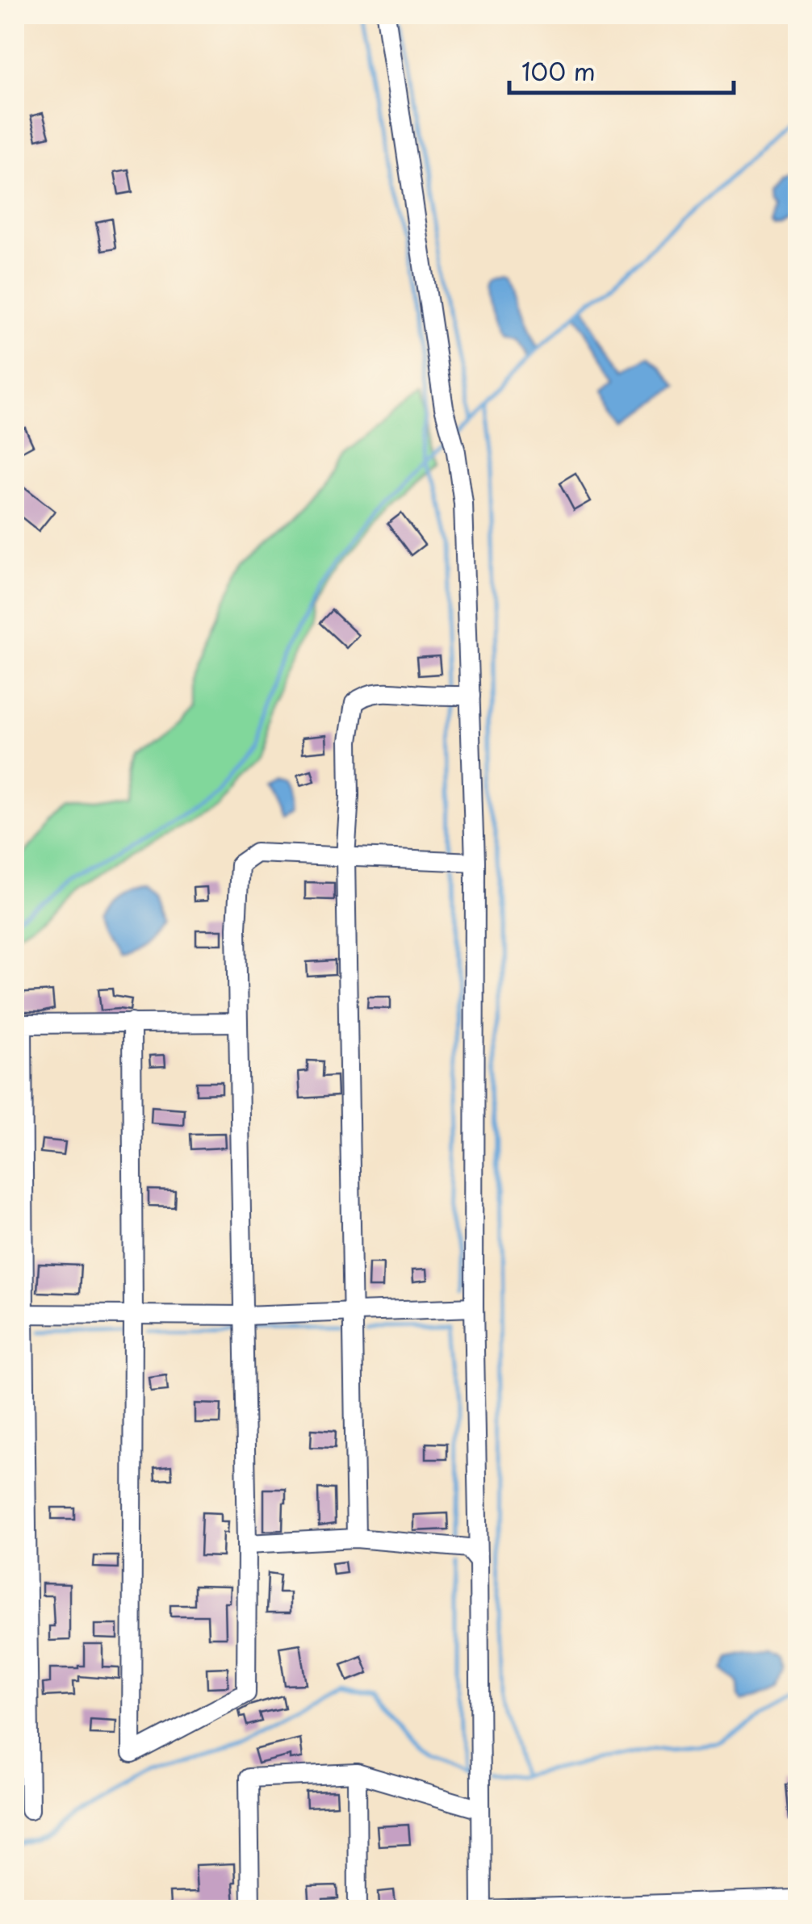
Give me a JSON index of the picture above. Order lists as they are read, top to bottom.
{
  "scale_bar": "100 m"
}
